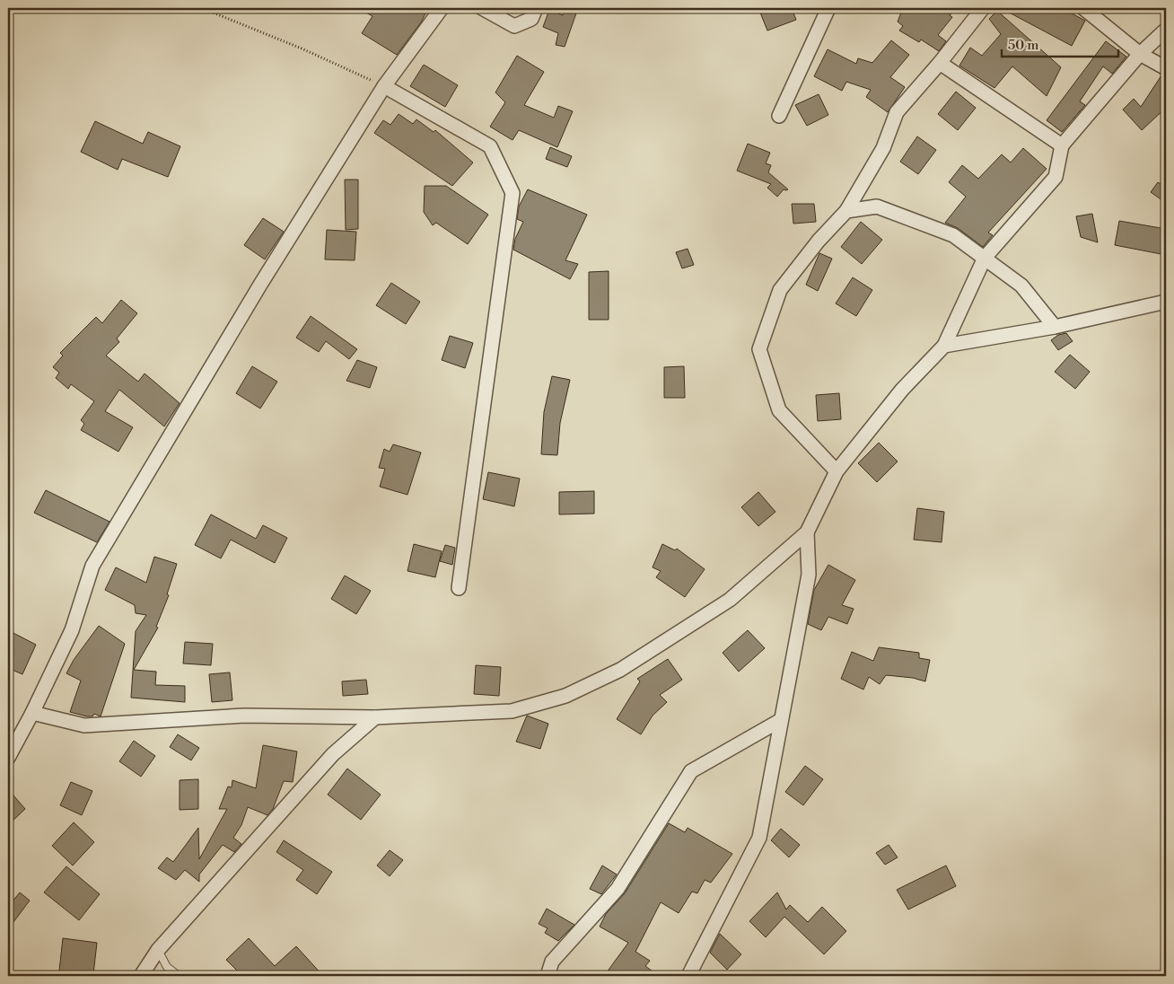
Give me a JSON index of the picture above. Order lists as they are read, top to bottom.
{
  "scale_bar": "50 m"
}
